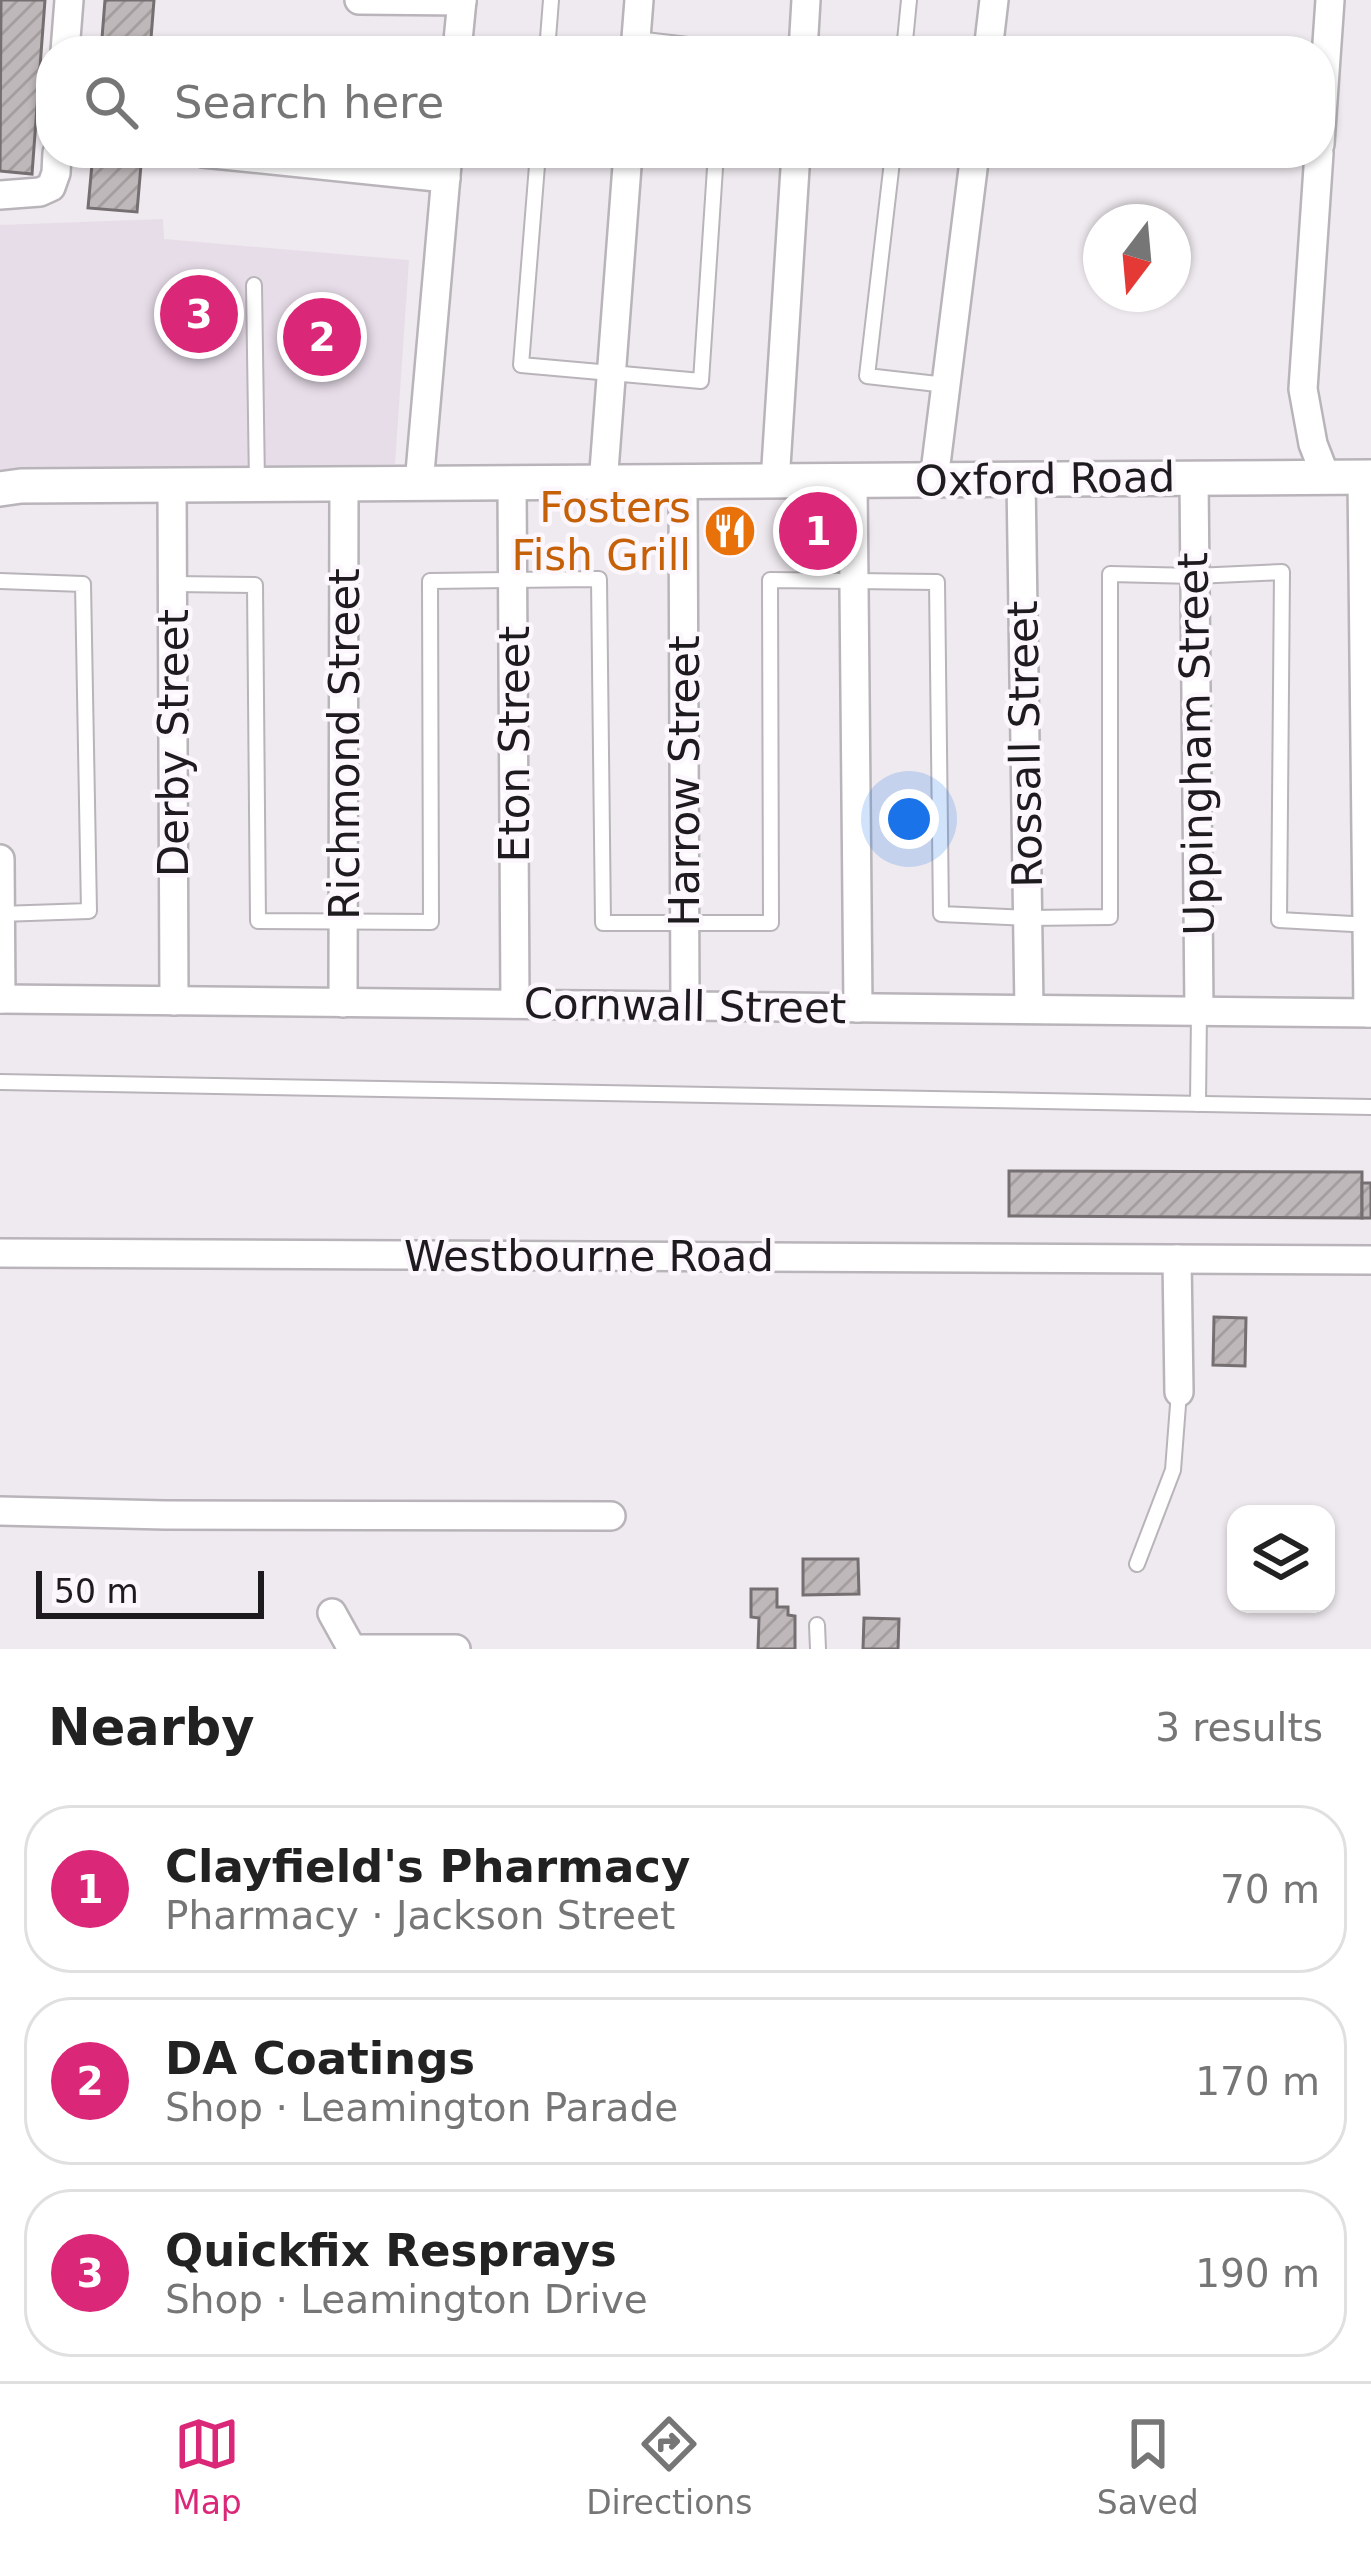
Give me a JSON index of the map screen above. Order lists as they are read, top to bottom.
{
  "streets": {
    "street": [
      "Oxford Road",
      "Derby Street",
      "Richmond Street",
      "Eton Street",
      "Rossall Street",
      "Uppingham Street",
      "Harrow Street",
      "Cornwall Street",
      "Westbourne Road"
    ]
  },
  "crossings": [
    ["Oxford Road", "Derby Street"],
    ["Oxford Road", "Richmond Street"],
    ["Oxford Road", "Eton Street"],
    ["Oxford Road", "Rossall Street"],
    ["Oxford Road", "Uppingham Street"],
    ["Oxford Road", "Harrow Street"],
    ["Derby Street", "Cornwall Street"],
    ["Richmond Street", "Cornwall Street"],
    ["Eton Street", "Cornwall Street"],
    ["Rossall Street", "Cornwall Street"],
    ["Uppingham Street", "Cornwall Street"],
    ["Harrow Street", "Cornwall Street"]
  ],
  "places": {
    "restaurant": ["Fosters Fish Grill"]
  },
  "scale_bar": "50 m",
  "north": "bottom",
  "page": {
    "search": "Search here",
    "pins": ["3", "2", "1"],
    "scale": "50 m",
    "heading": ["Nearby", "3 results"],
    "list": [
      {
        "mark": "1",
        "name": "Clayfield's Pharmacy",
        "note": "Pharmacy · Jackson Street",
        "value": "70 m"
      },
      {
        "mark": "2",
        "name": "DA Coatings",
        "note": "Shop · Leamington Parade",
        "value": "170 m"
      },
      {
        "mark": "3",
        "name": "Quickfix Resprays",
        "note": "Shop · Leamington Drive",
        "value": "190 m"
      }
    ],
    "nav": ["Map", "Directions", "Saved"]
  }
}
